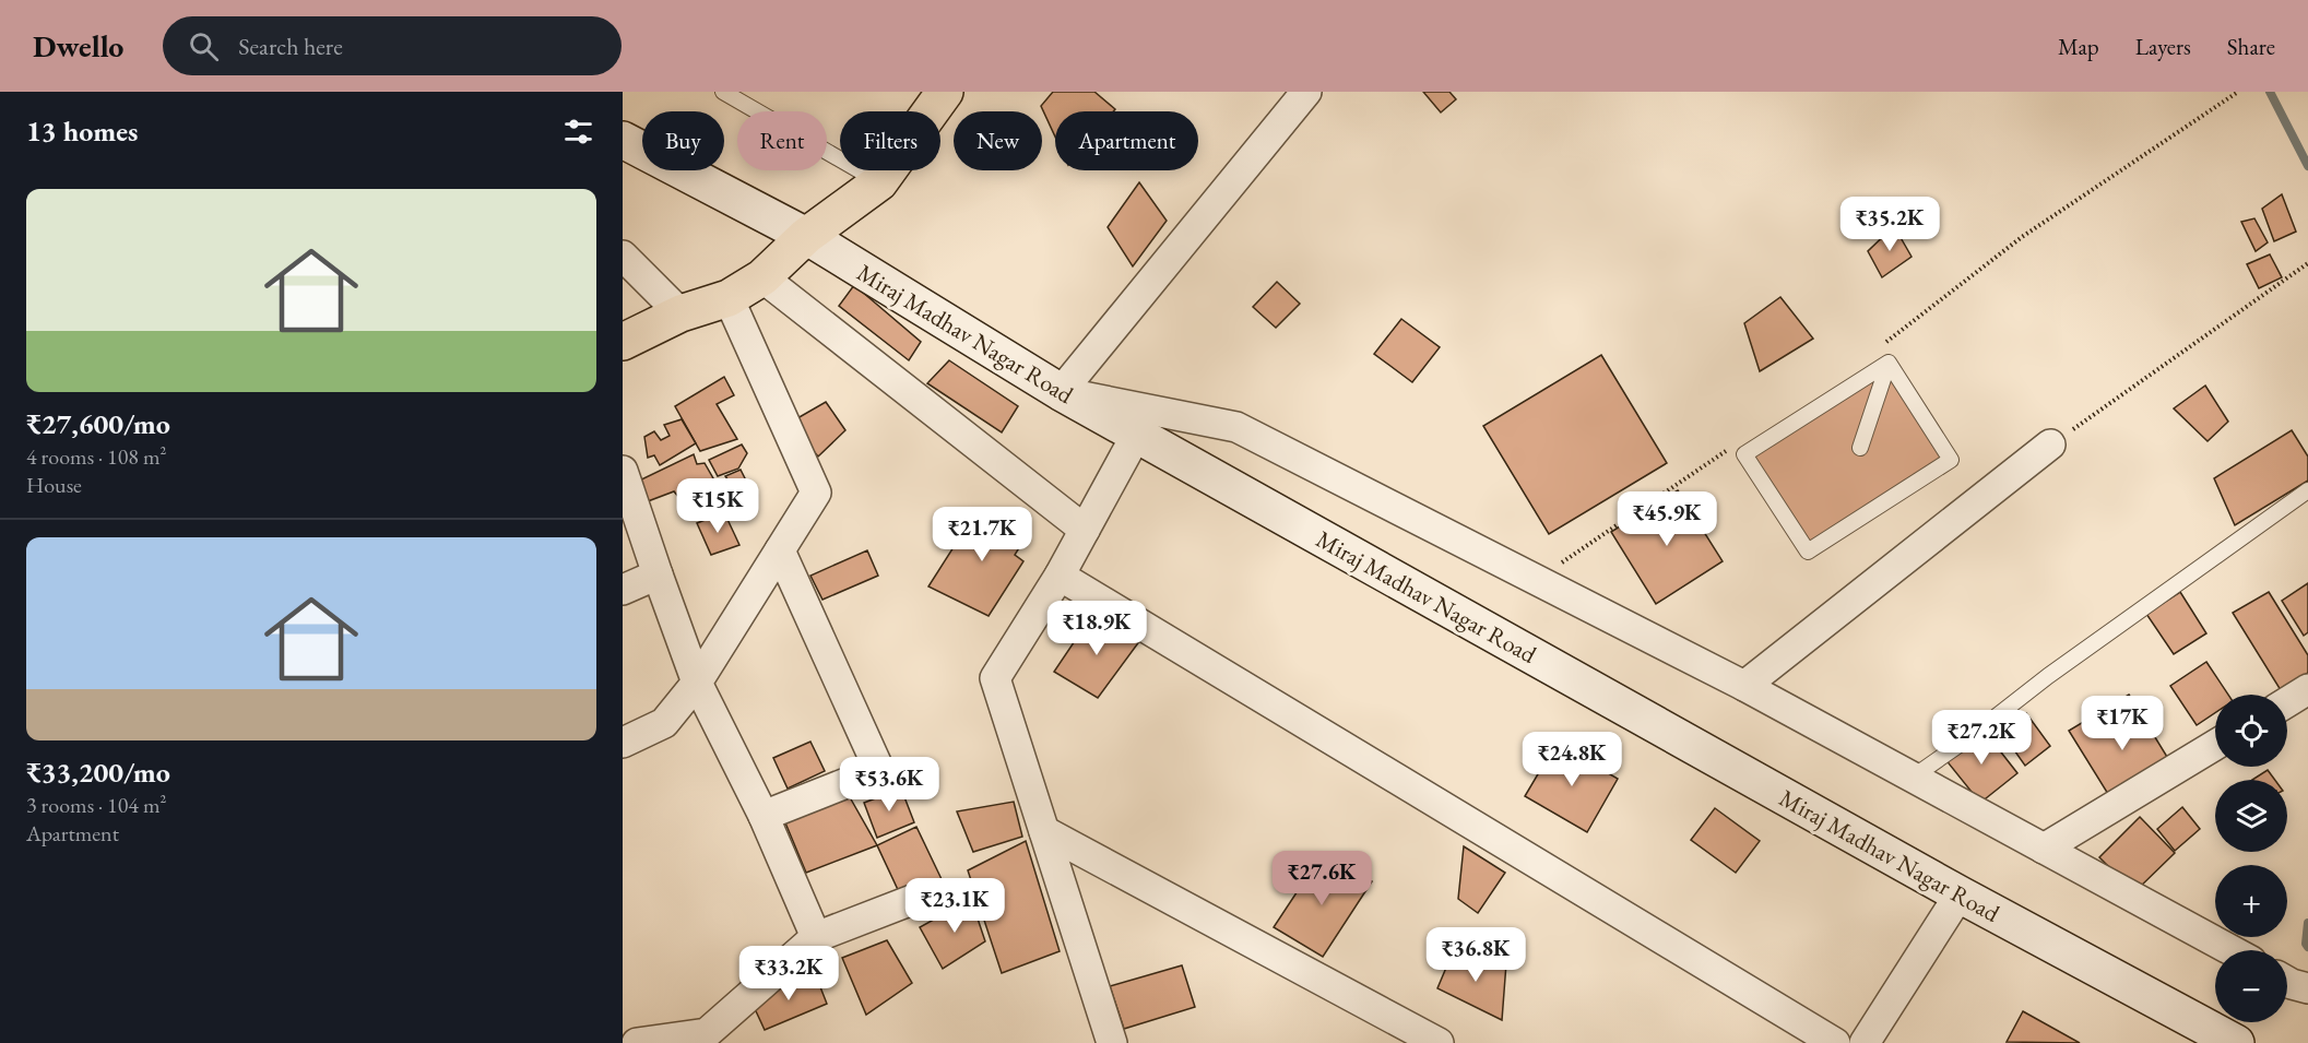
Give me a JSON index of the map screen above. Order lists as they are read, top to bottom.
{
  "streets": {
    "street": ["Miraj Madhav Nagar Road"]
  },
  "page": {
    "header": "Dwello",
    "search": "Search here",
    "nav": ["Map", "Layers", "Share"],
    "heading": "13 homes",
    "chip": [
      "Buy",
      "Rent",
      "Filters",
      "New",
      "Apartment"
    ],
    "list": [
      {
        "name": "₹27,600/mo",
        "note": "4 rooms · 108 m² · House"
      },
      {
        "name": "₹33,200/mo",
        "note": "3 rooms · 104 m² · Apartment"
      }
    ],
    "price": [
      "₹35.2K",
      "₹15K",
      "₹45.9K",
      "₹21.7K",
      "₹18.9K",
      "₹17K",
      "₹27.2K",
      "₹24.8K",
      "₹53.6K",
      "₹27.6K",
      "₹23.1K",
      "₹36.8K",
      "₹33.2K"
    ],
    "map_buttons": ["+", "−"]
  }
}
